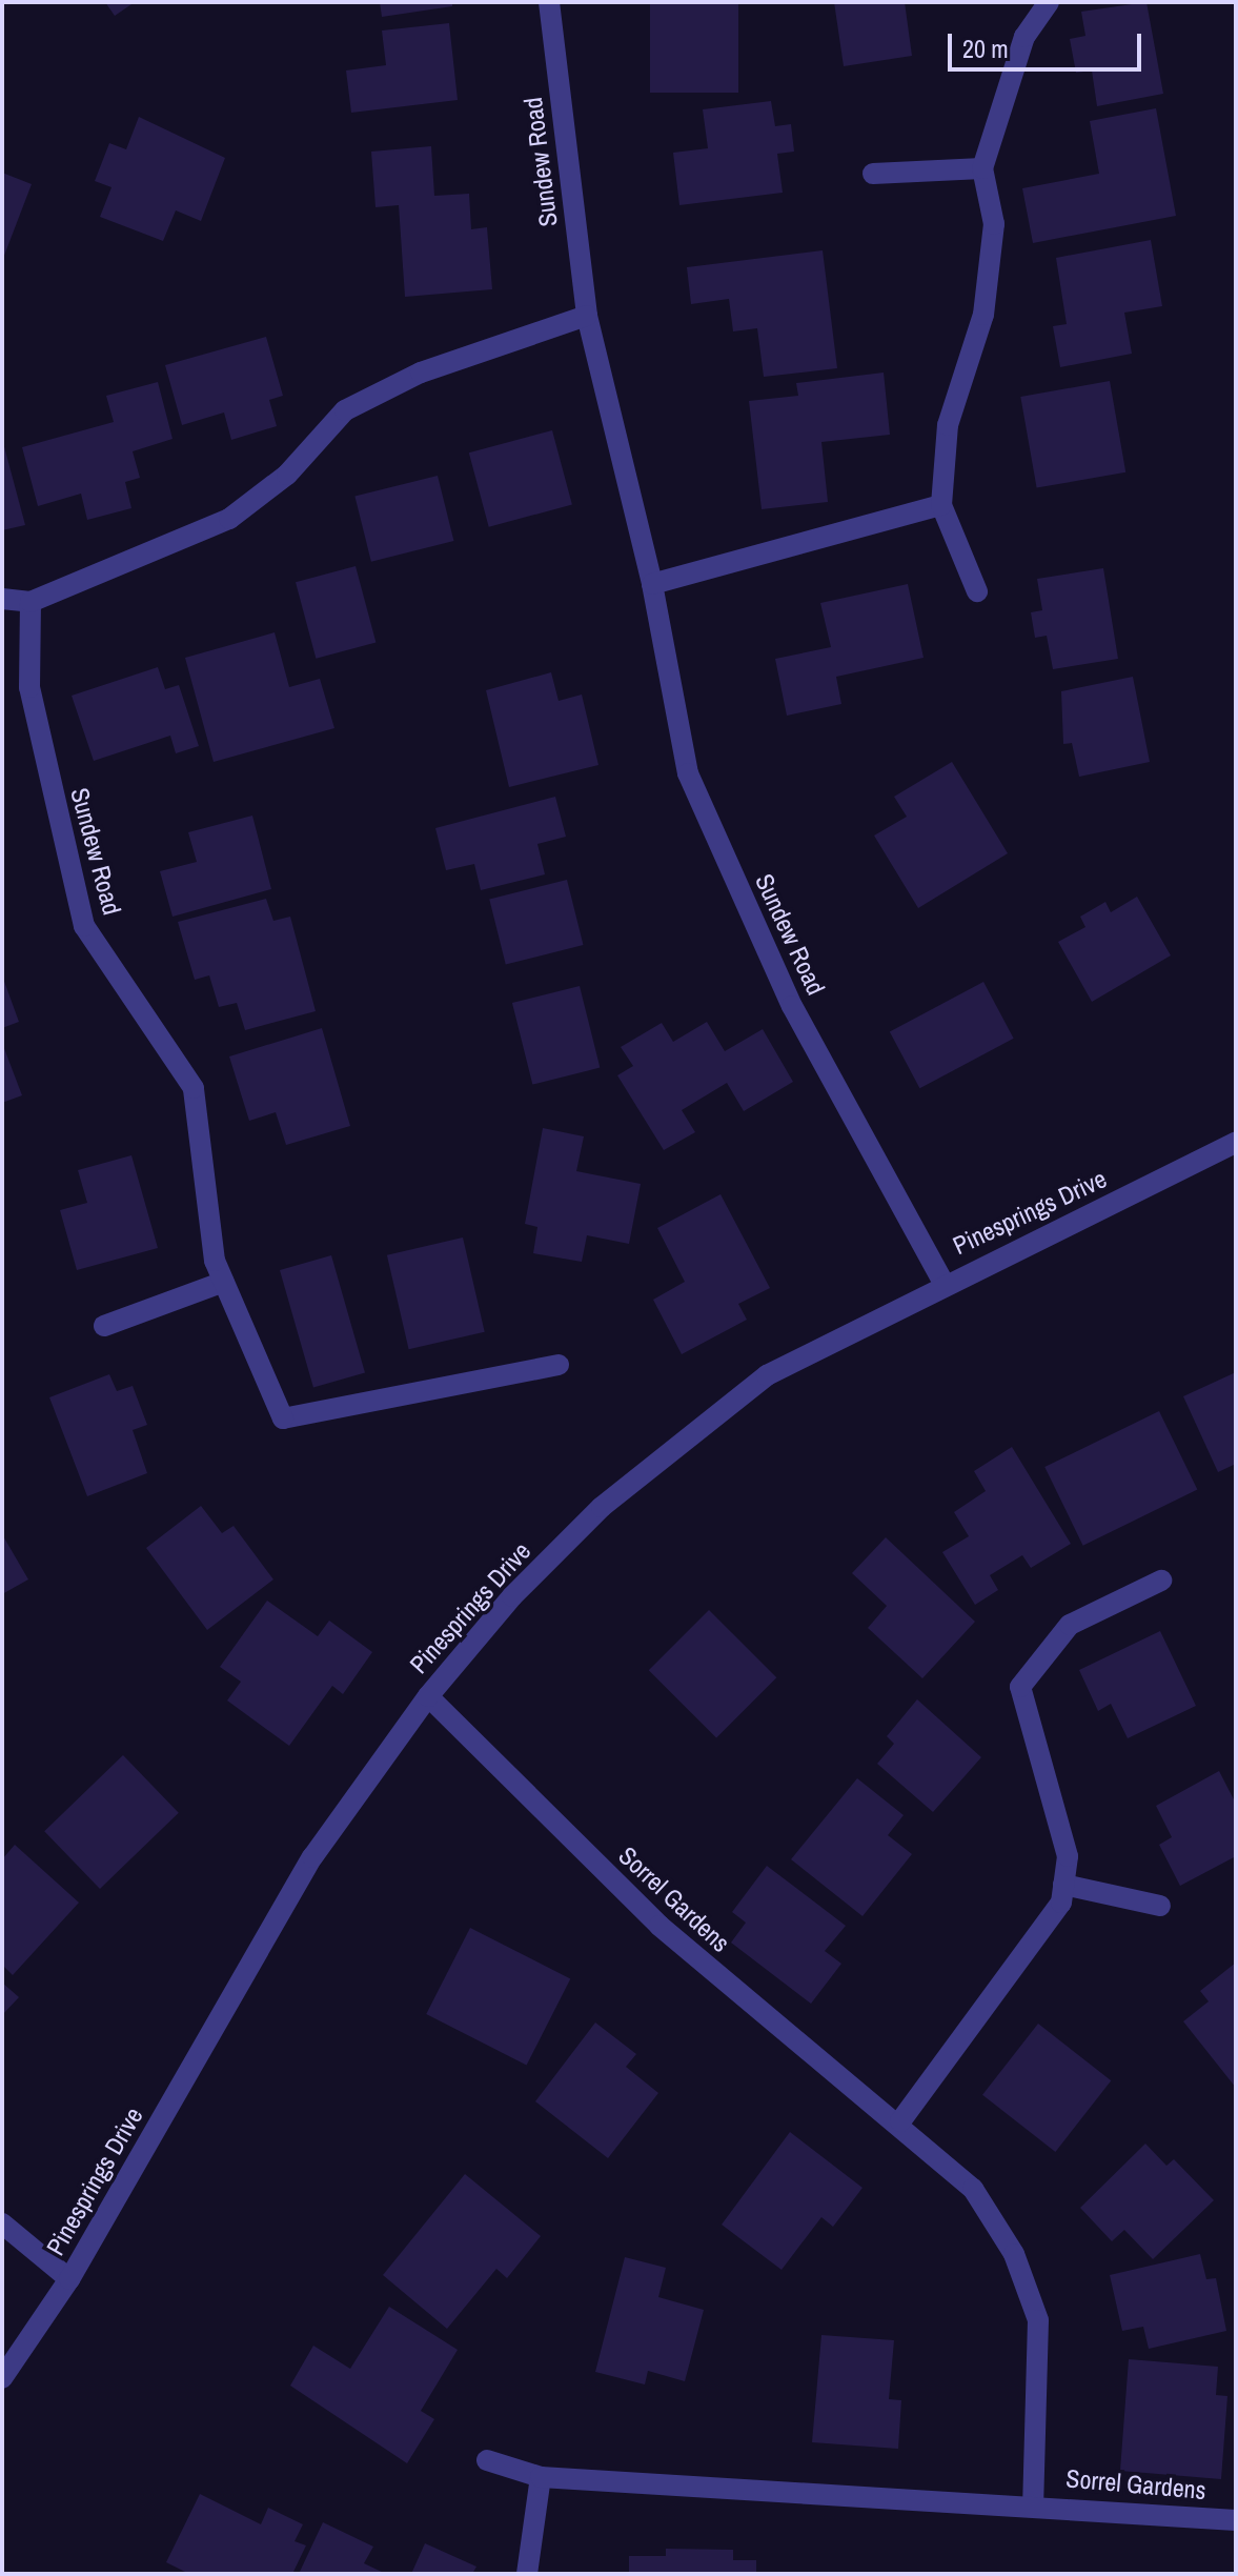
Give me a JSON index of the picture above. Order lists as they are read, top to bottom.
{
  "streets": {
    "street": ["Sundew Road", "Pinesprings Drive", "Sorrel Gardens"]
  },
  "crossings": [
    ["Sundew Road", "Pinesprings Drive"],
    ["Pinesprings Drive", "Sorrel Gardens"]
  ],
  "scale_bar": "20 m"
}
